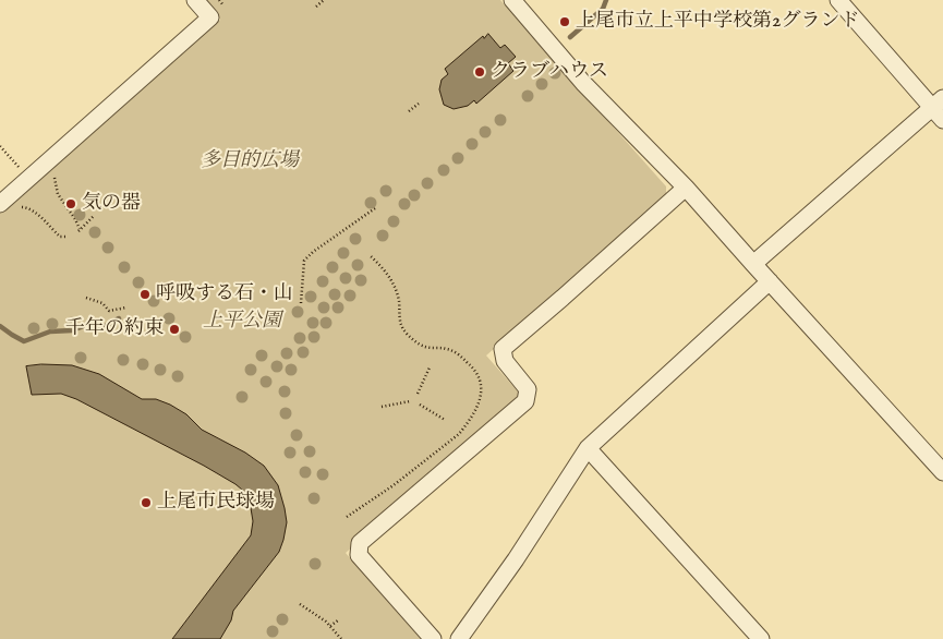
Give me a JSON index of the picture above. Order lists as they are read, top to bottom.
{
  "parks": ["多目的広場", "上平公園"],
  "places": [
    "上尾市立上平中学校第2グランド",
    "クラブハウス",
    "気の器",
    "呼吸する石・山",
    "千年の約束",
    "上尾市民球場"
  ]
}
